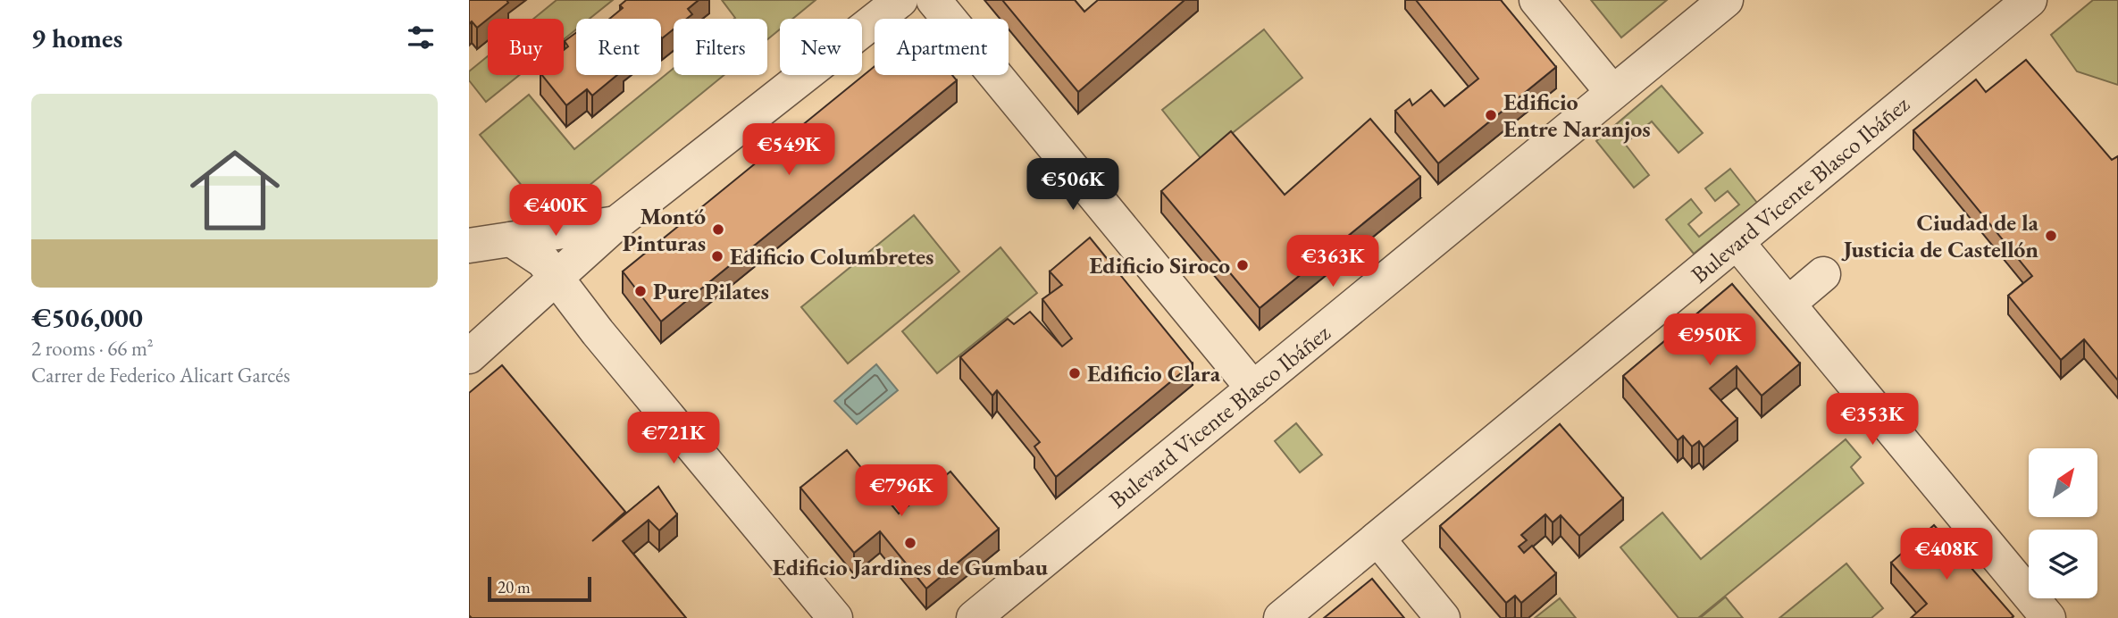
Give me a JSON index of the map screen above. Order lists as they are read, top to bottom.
{
  "streets": {
    "street": ["Bulevard Vicente Blasco Ibáñez"]
  },
  "places": [
    "Edificio Entre Naranjos",
    "Montó Pinturas",
    "Ciudad de la Justicia de Castellón",
    "Edificio Columbretes",
    "Edificio Siroco",
    "Pure Pilates",
    "Edificio Clara",
    "Edificio Jardines de Gumbau"
  ],
  "scale_bar": "20 m",
  "north": "top right",
  "page": {
    "heading": "9 homes",
    "chip": [
      "Buy",
      "Rent",
      "Filters",
      "New",
      "Apartment"
    ],
    "list": [
      {
        "name": "€506,000",
        "note": "2 rooms · 66 m² · Carrer de Federico Alicart Garcés"
      }
    ],
    "price": [
      "€549K",
      "€506K",
      "€400K",
      "€363K",
      "€950K",
      "€353K",
      "€721K",
      "€796K",
      "€408K"
    ],
    "scale": "20 m"
  }
}
